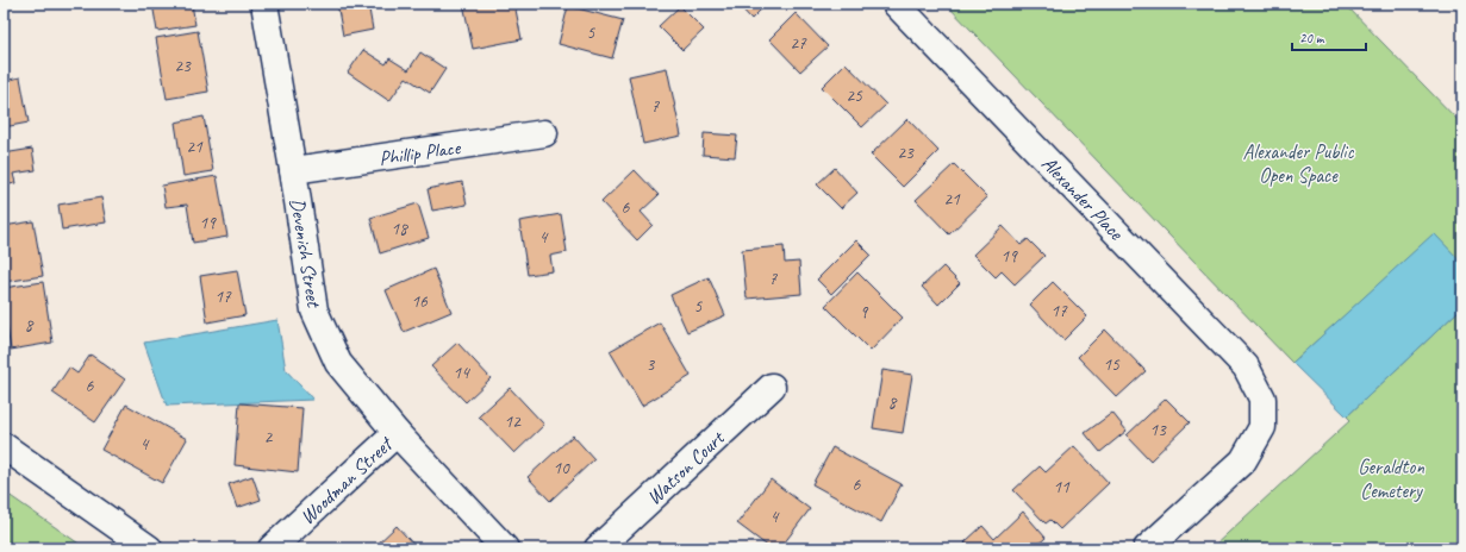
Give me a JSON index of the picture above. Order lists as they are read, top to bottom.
{
  "streets": {
    "street": [
      "Phillip Place",
      "Alexander Place",
      "Devenish Street",
      "Watson Court",
      "Woodman Street"
    ]
  },
  "crossings": [
    ["Phillip Place", "Devenish Street"],
    ["Devenish Street", "Woodman Street"]
  ],
  "parks": ["Alexander Public Open Space", "Geraldton Cemetery"],
  "house_numbers": [
    "5",
    "27",
    "23",
    "25",
    "7",
    "21",
    "23",
    "21",
    "6",
    "19",
    "18",
    "4",
    "19",
    "7",
    "17",
    "16",
    "5",
    "17",
    "9",
    "8",
    "3",
    "15",
    "14",
    "6",
    "8",
    "12",
    "13",
    "2",
    "4",
    "10",
    "6",
    "11",
    "4"
  ],
  "scale_bar": "20 m"
}
